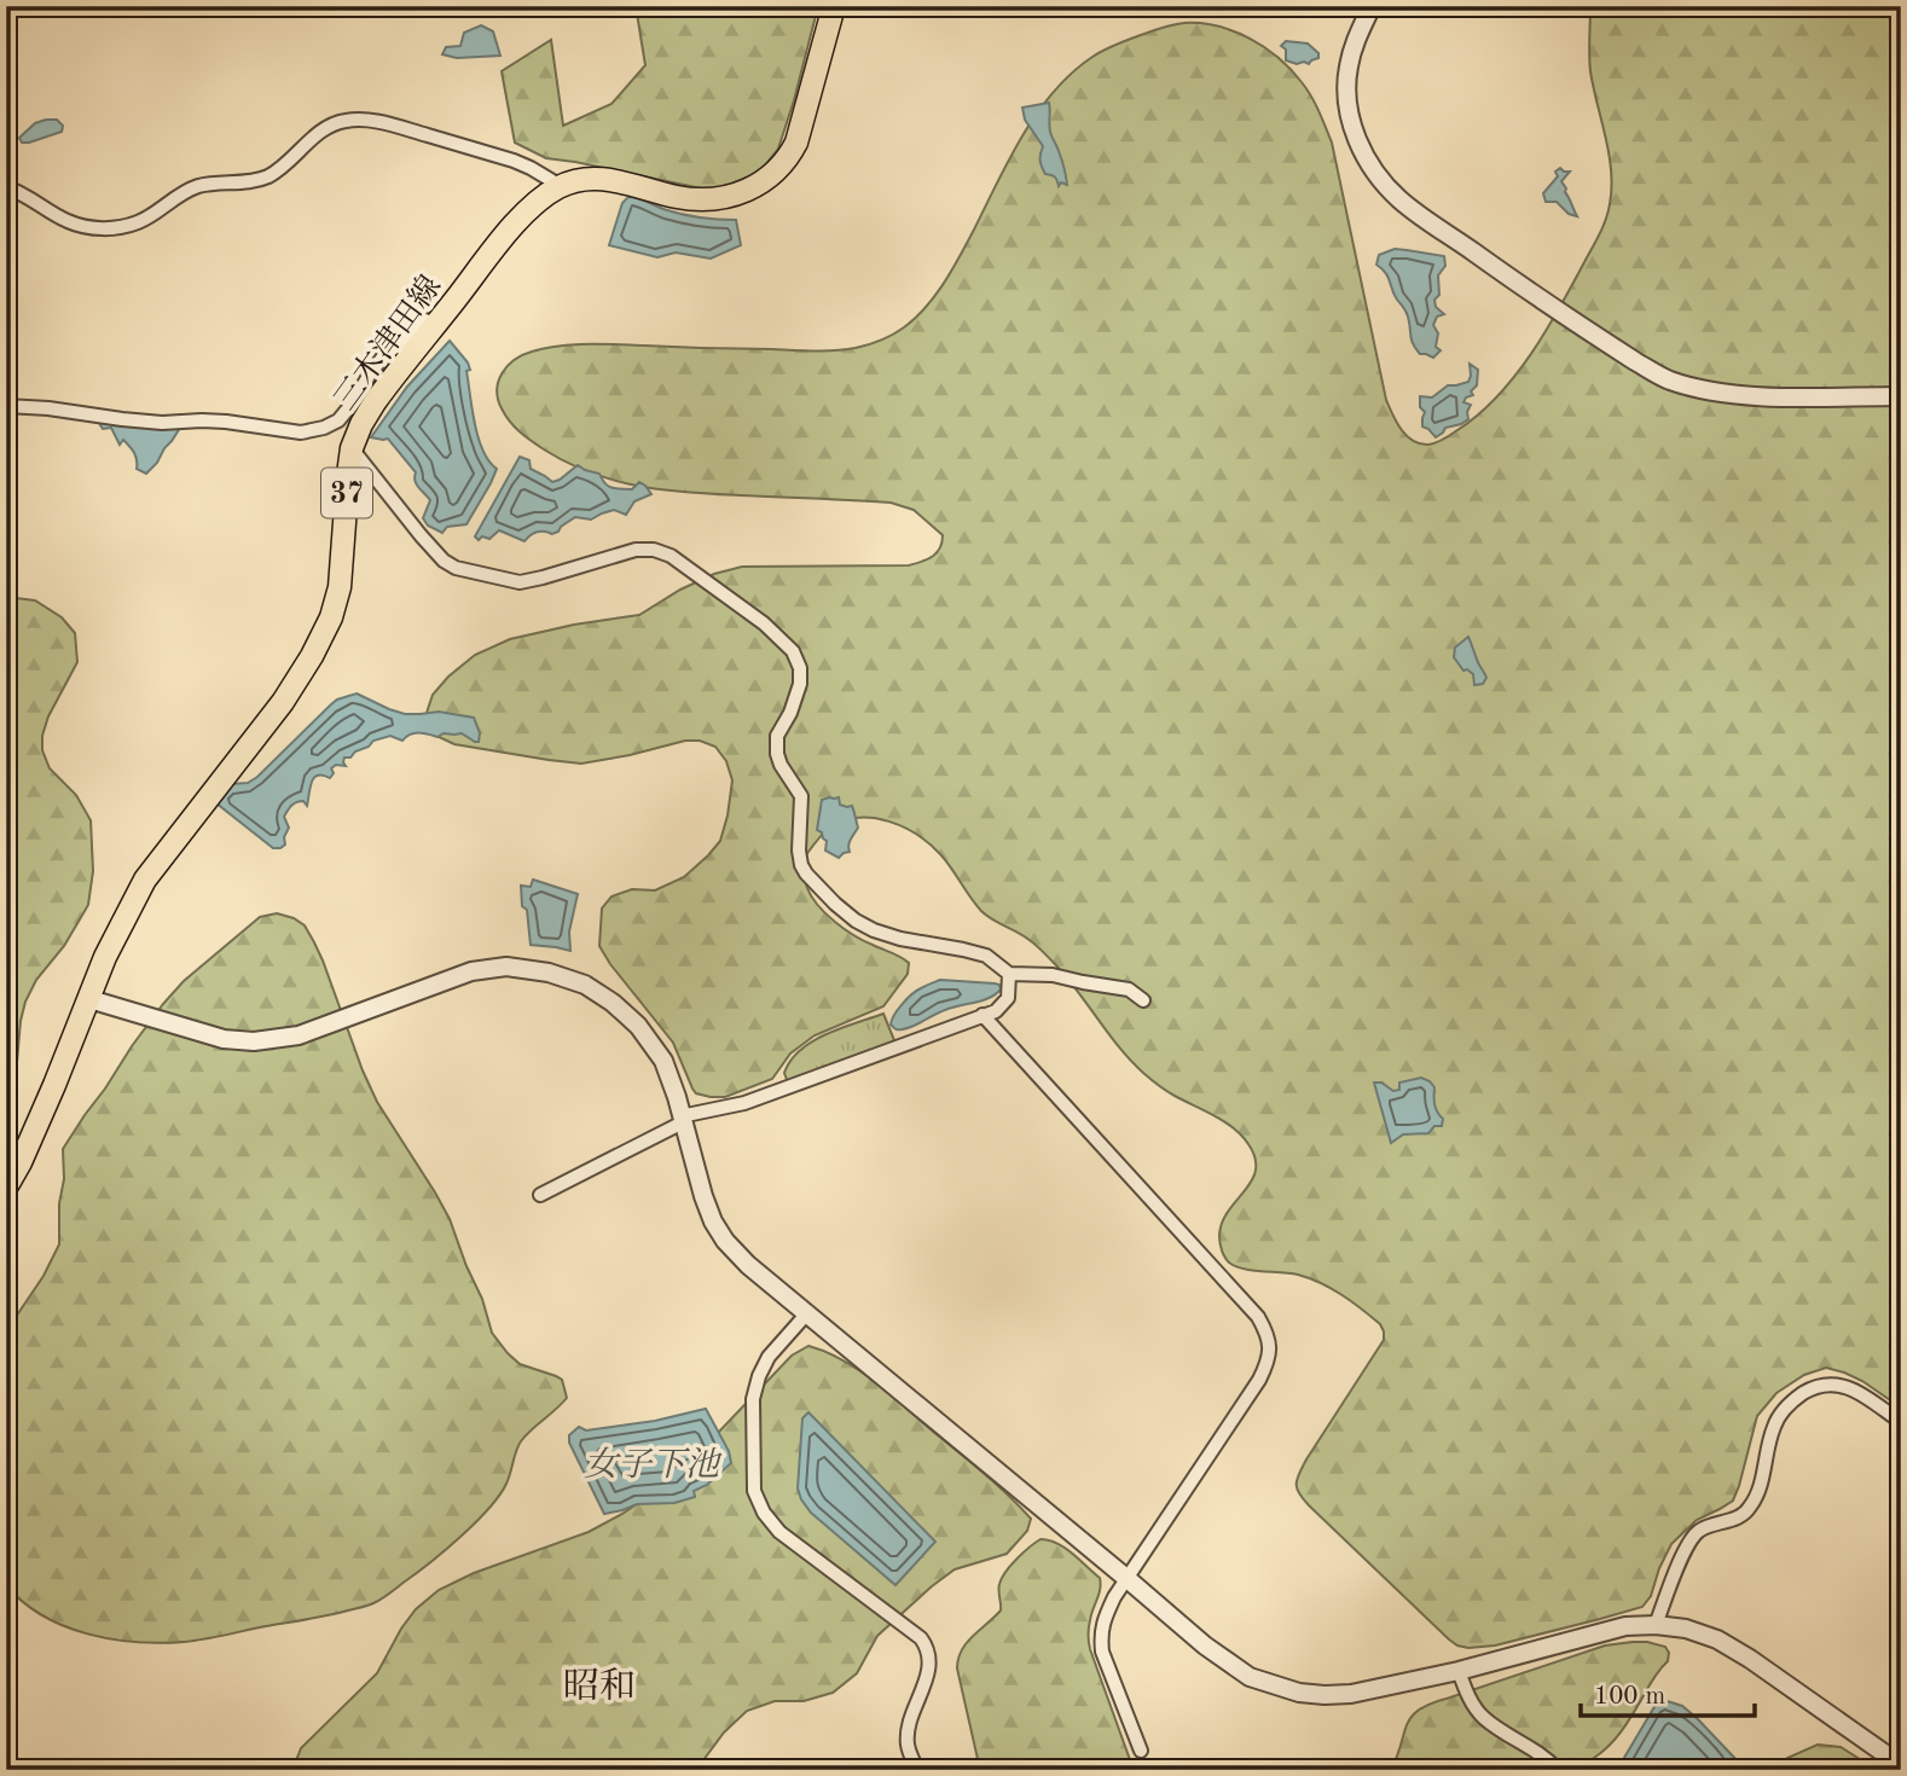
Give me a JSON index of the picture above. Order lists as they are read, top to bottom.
{
  "streets": {
    "main road": ["三木津田線", "37"]
  },
  "districts": ["昭和"],
  "water": ["女子下池"],
  "scale_bar": "100 m"
}
